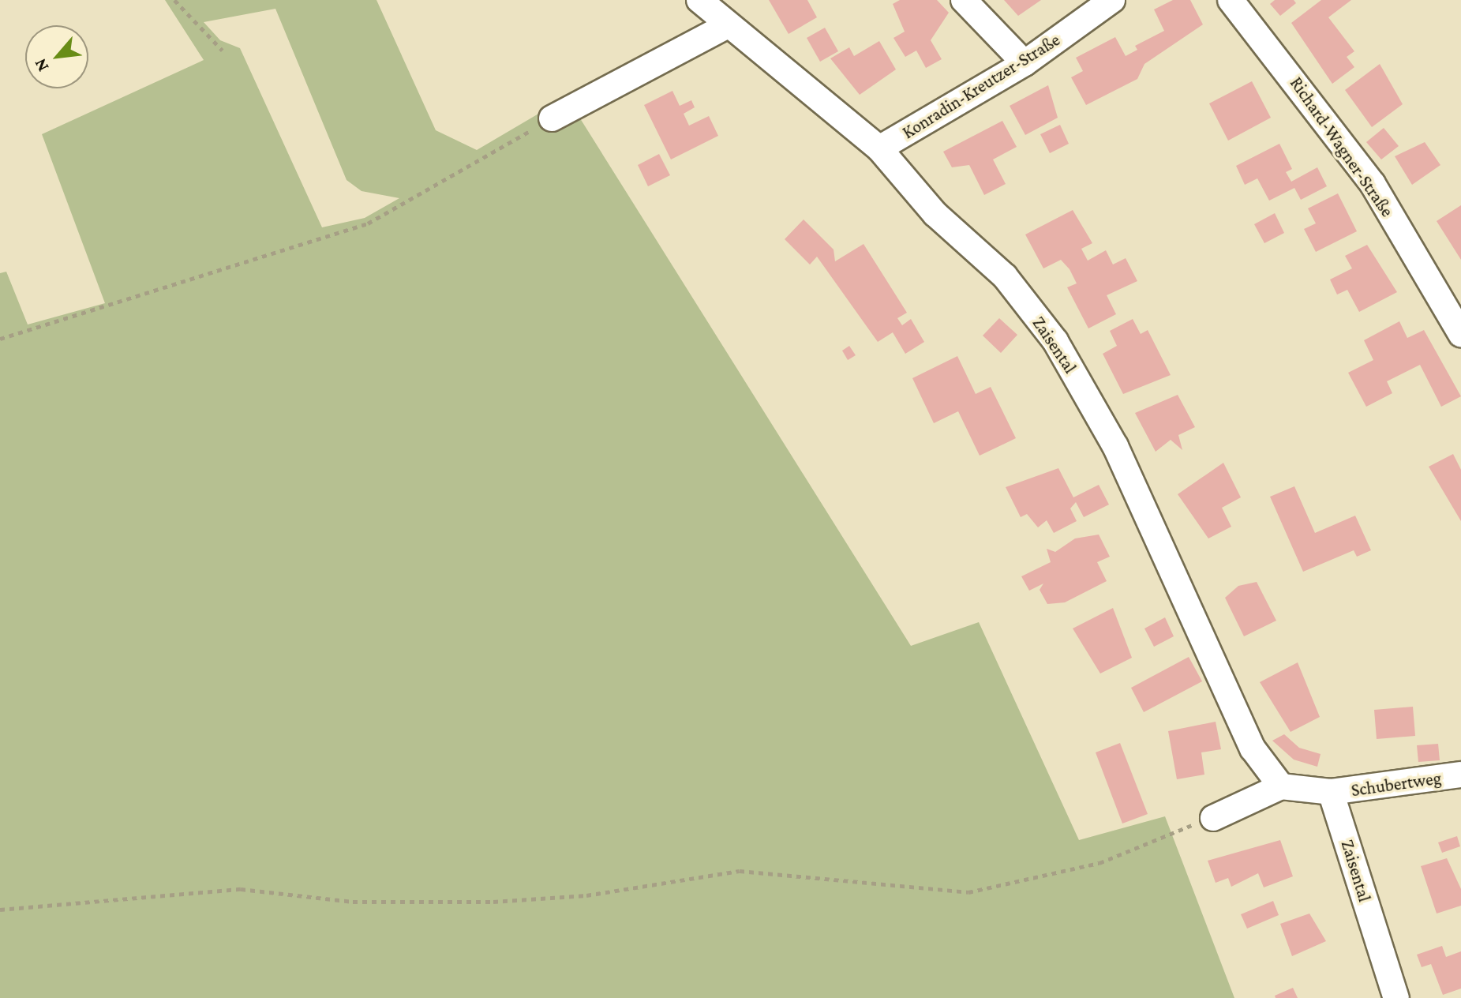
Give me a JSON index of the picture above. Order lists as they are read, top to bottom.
{
  "streets": {
    "street": [
      "Konradin-Kreutzer-Straße",
      "Richard-Wagner-Straße",
      "Zaisental",
      "Schubertweg"
    ]
  },
  "crossings": [
    ["Konradin-Kreutzer-Straße", "Zaisental"],
    ["Zaisental", "Schubertweg"]
  ],
  "north": "bottom left"
}
